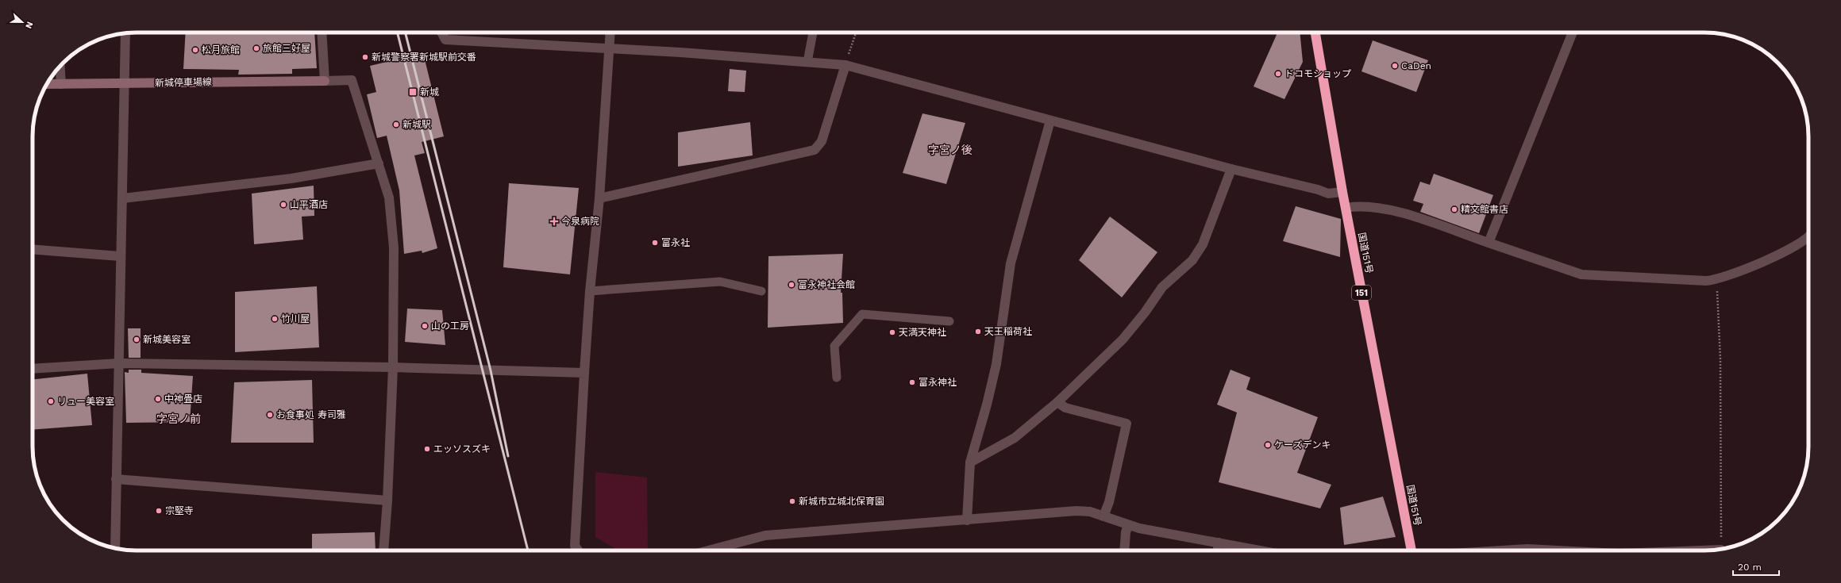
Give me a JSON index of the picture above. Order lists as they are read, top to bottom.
{
  "streets": {
    "highway": ["国道151号", "151"],
    "main road": ["新城停車場線"]
  },
  "districts": ["字宮ノ後", "字宮ノ前"],
  "places": {
    "other": [
      "旅館三好屋",
      "松月旅館",
      "新城警察署新城駅前交番",
      "CaDen",
      "ドコモショップ",
      "新城駅",
      "山平酒店",
      "精文館書店",
      "富永社",
      "富永神社会館",
      "竹川屋",
      "山の工房",
      "天王稲荷社",
      "天満天神社",
      "新城美容室",
      "富永神社",
      "中神畳店",
      "リュー美容室",
      "お食事処 寿司雅",
      "ケーズデンキ",
      "エッソスズキ",
      "新城市立城北保育園",
      "宗堅寺"
    ],
    "transit": ["新城"],
    "health": ["今泉病院"]
  },
  "scale_bar": "20 m",
  "north": "right"
}
